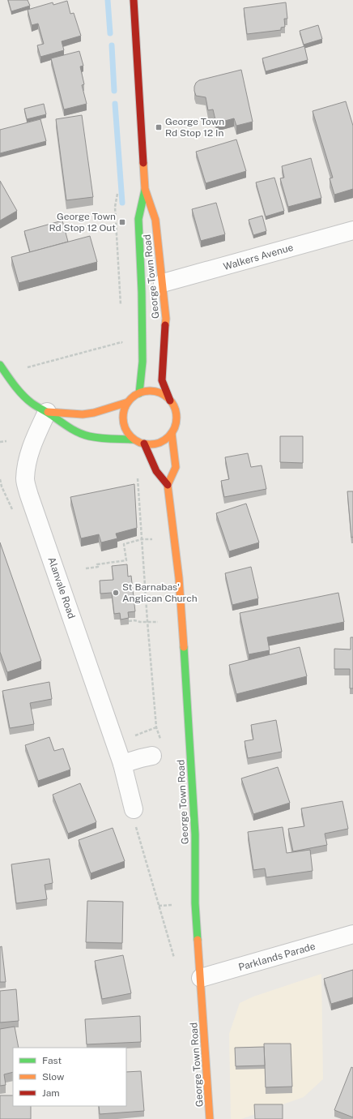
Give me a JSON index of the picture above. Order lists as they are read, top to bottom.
{
  "streets": {
    "main road": ["George Town Road"],
    "street": ["Walkers Avenue", "Alanvale Road", "Parklands Parade"]
  },
  "crossings": [
    ["Walkers Avenue", "George Town Road"],
    ["George Town Road", "Parklands Parade"]
  ],
  "places": {
    "transit": ["George Town Rd Stop 12 In", "George Town Rd Stop 12 Out"],
    "other": ["St Barnabas' Anglican Church"]
  },
  "legend": ["Fast", "Slow", "Jam"]
}
